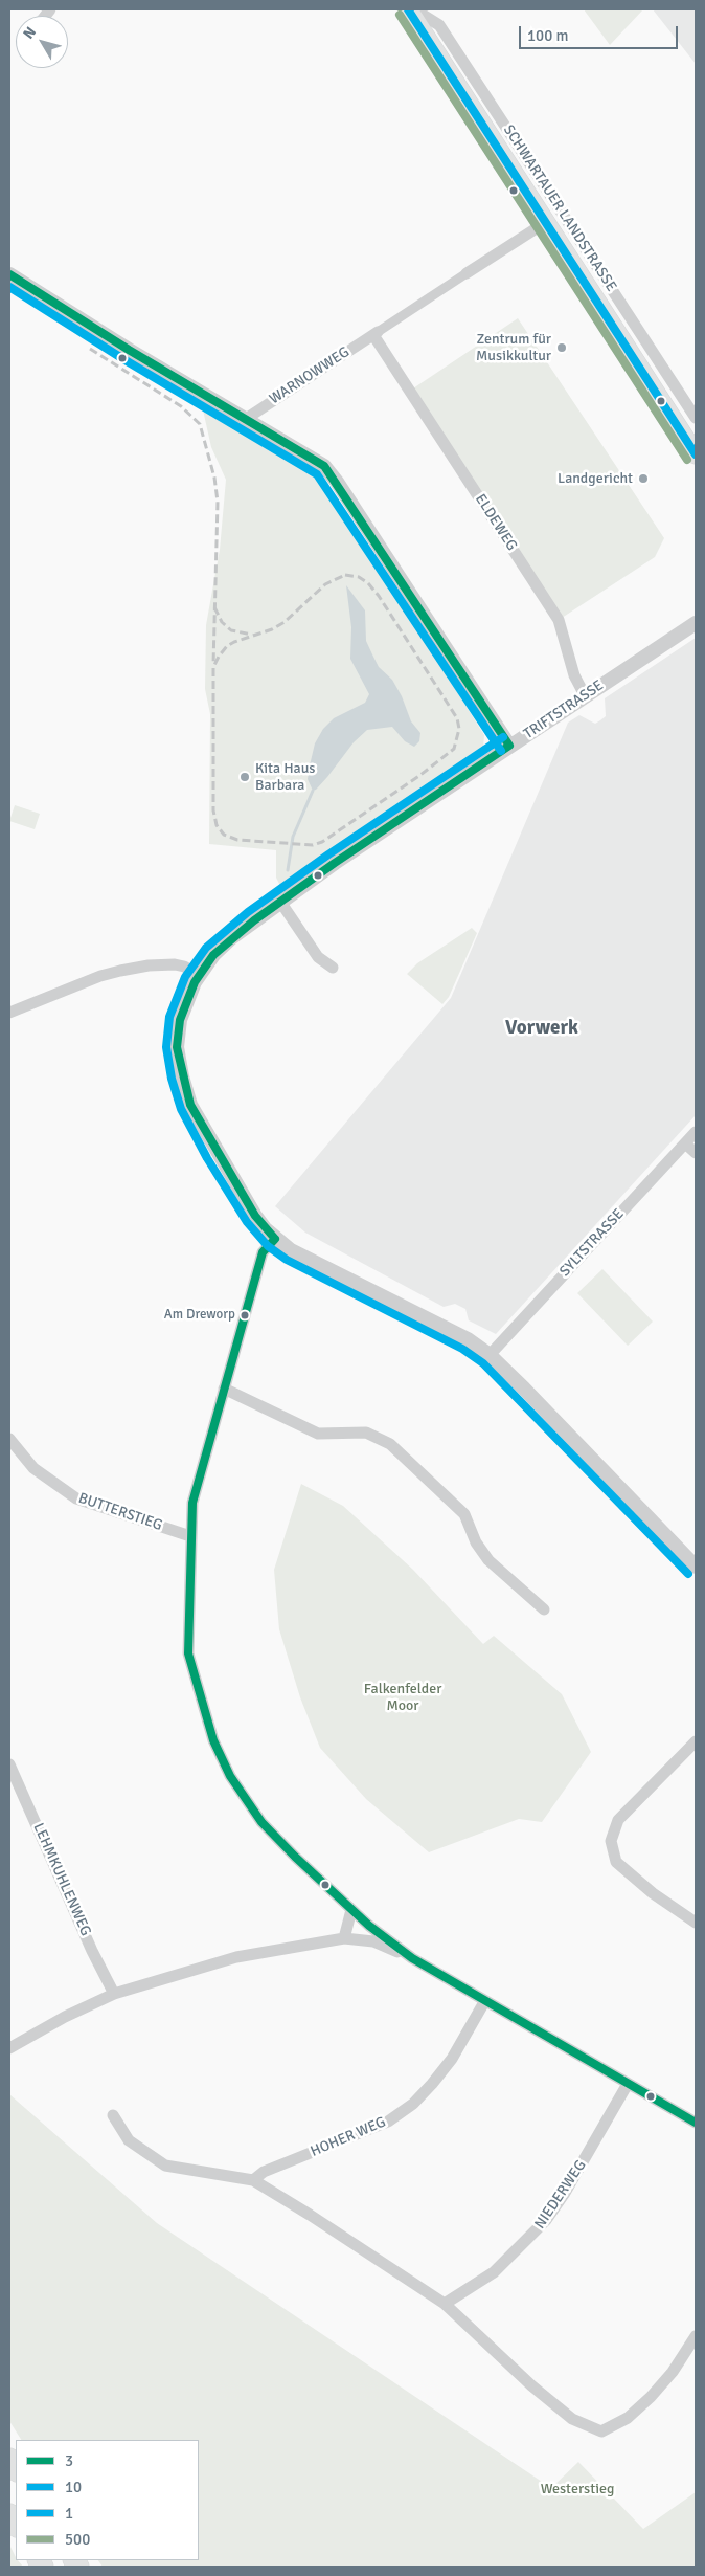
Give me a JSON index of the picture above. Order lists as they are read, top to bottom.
{
  "streets": {
    "main road": ["SCHWARTAUER LANDSTRASSE"],
    "street": [
      "WARNOWWEG",
      "ELDEWEG",
      "TRIFTSTRASSE",
      "SYLTSTRASSE",
      "BUTTERSTIEG",
      "LEHMKUHLENWEG",
      "HOHER WEG",
      "NIEDERWEG"
    ]
  },
  "crossings": [
    ["WARNOWWEG", "ELDEWEG"],
    ["ELDEWEG", "TRIFTSTRASSE"],
    ["TRIFTSTRASSE", "SYLTSTRASSE"]
  ],
  "districts": ["Vorwerk"],
  "parks": ["Falkenfelder Moor", "Westerstieg"],
  "places": [
    "Zentrum für Musikkultur",
    "Landgericht",
    "Kita Haus Barbara",
    "Am Dreworp"
  ],
  "lines": [
    "transit line 1",
    "transit line 500",
    "transit line 3",
    "transit line 10"
  ],
  "legend": [
    "3",
    "10",
    "1",
    "500"
  ],
  "scale_bar": "100 m",
  "north": "top left"
}
